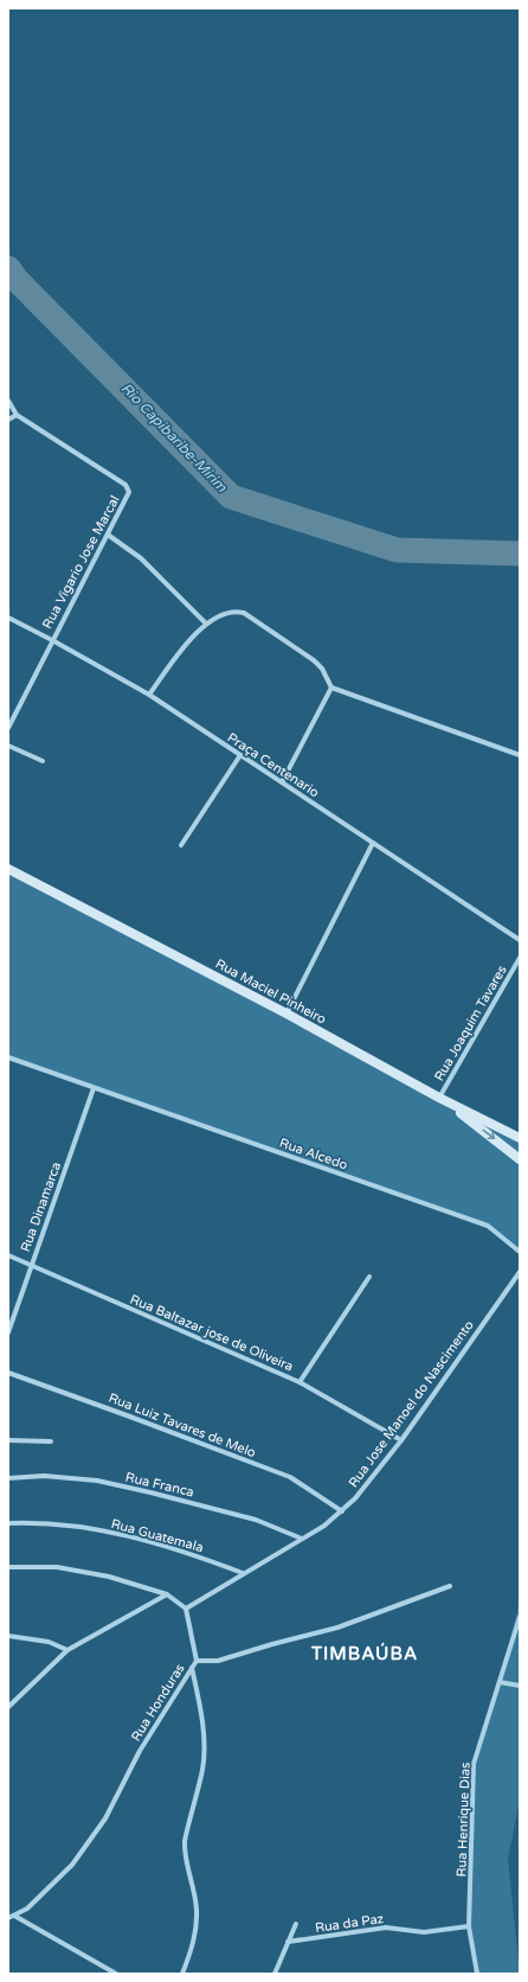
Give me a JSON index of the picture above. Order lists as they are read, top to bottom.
{
  "streets": {
    "street": [
      "Rua Vigario Jose Marcal",
      "Praça Centenario",
      "Rua Maciel Pinheiro",
      "Rua Joaquim Tavares",
      "Rua Alcedo",
      "Rua Dinamarca",
      "Rua Baltazar jose de Oliveira",
      "Rua Jose Manoel do Nascimento",
      "Rua Luiz Tavares de Melo",
      "Rua Franca",
      "Rua Guatemala",
      "Rua Honduras",
      "Rua Henrique Dias",
      "Rua da Paz"
    ]
  },
  "crossings": [
    ["Rua Vigario Jose Marcal", "Praça Centenario"],
    ["Rua Maciel Pinheiro", "Rua Joaquim Tavares"],
    ["Rua Alcedo", "Rua Dinamarca"],
    ["Rua Dinamarca", "Rua Baltazar jose de Oliveira"],
    ["Rua Baltazar jose de Oliveira", "Rua Jose Manoel do Nascimento"],
    ["Rua Jose Manoel do Nascimento", "Rua Luiz Tavares de Melo"],
    ["Rua Jose Manoel do Nascimento", "Rua Franca"],
    ["Rua Jose Manoel do Nascimento", "Rua Guatemala"],
    ["Rua Jose Manoel do Nascimento", "Rua Honduras"],
    ["Rua Henrique Dias", "Rua da Paz"]
  ],
  "districts": ["TIMBAÚBA"],
  "water": ["Rio Capibaribe-Mirim"]
}
